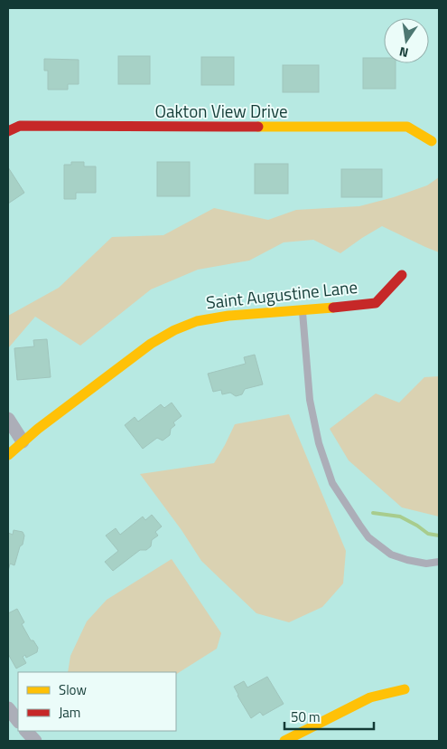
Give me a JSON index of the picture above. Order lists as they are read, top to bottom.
{
  "streets": {
    "street": ["Oakton View Drive", "Saint Augustine Lane"]
  },
  "legend": ["Slow", "Jam"],
  "scale_bar": "50 m",
  "north": "bottom"
}
